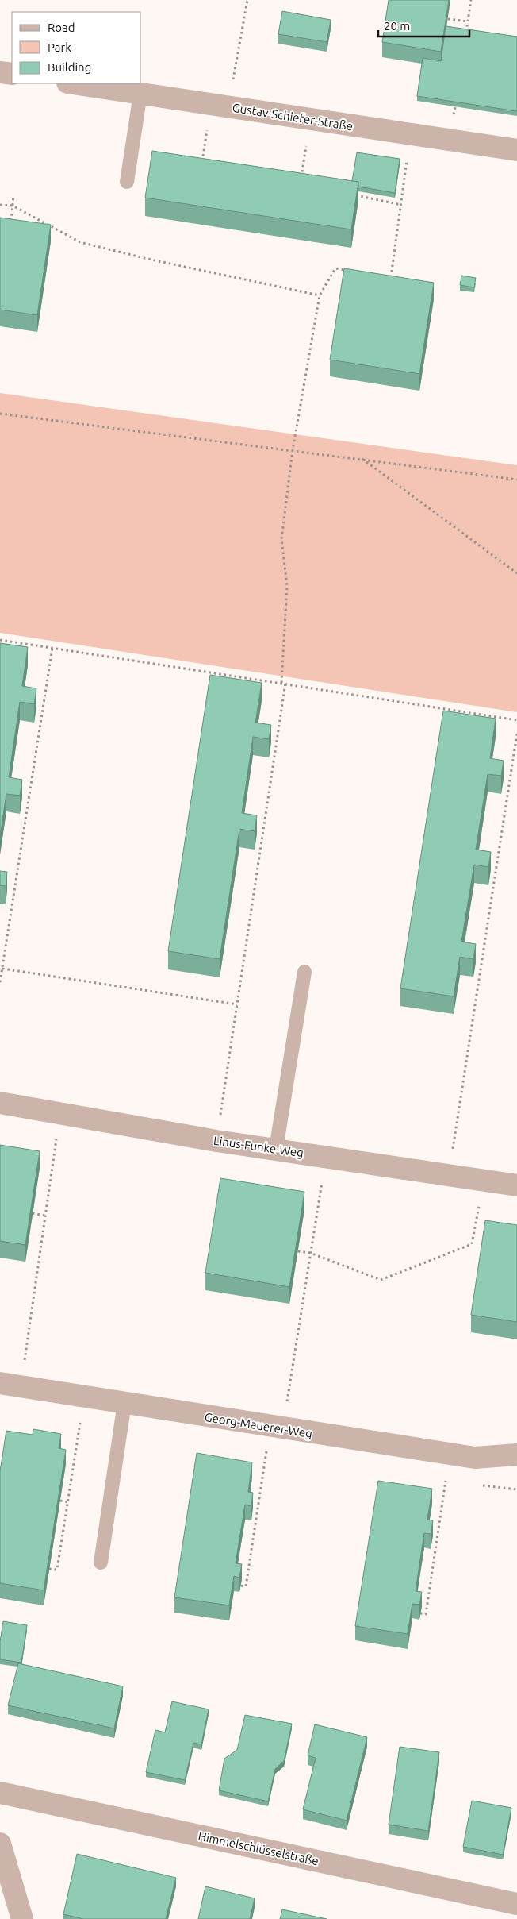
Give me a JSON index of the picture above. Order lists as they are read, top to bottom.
{
  "streets": {
    "street": [
      "Gustav-Schiefer-Straße",
      "Linus-Funke-Weg",
      "Georg-Mauerer-Weg",
      "Himmelschlüsselstraße"
    ]
  },
  "legend": ["Road", "Park", "Building"],
  "scale_bar": "20 m"
}
